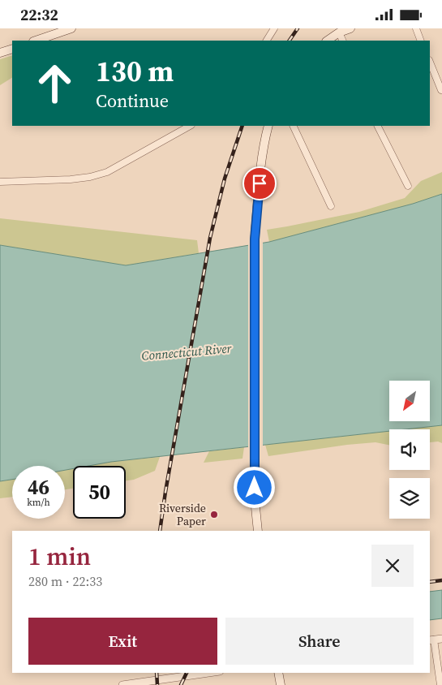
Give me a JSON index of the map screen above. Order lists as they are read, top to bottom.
{
  "water": ["Connecticut River"],
  "places": ["Riverside Paper"],
  "north": "bottom left",
  "page": {
    "status": "22:32",
    "turn": ["130 m", "Continue"],
    "speed": "46 km/h",
    "limit": "50",
    "heading": ["1 min", "280 m · 22:33"],
    "buttons": ["Exit", "Share"]
  }
}
